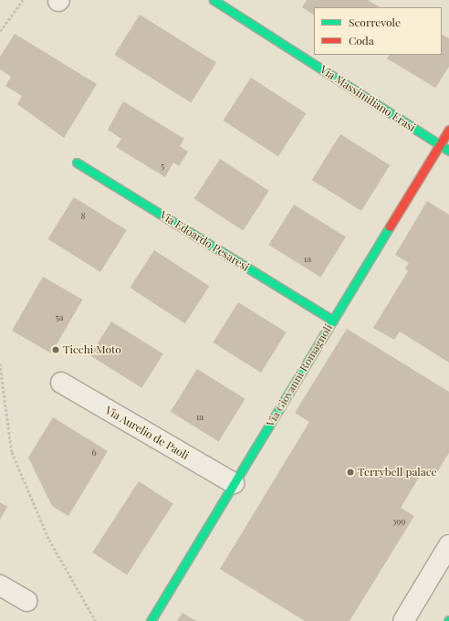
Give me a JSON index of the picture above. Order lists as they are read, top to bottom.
{
  "streets": {
    "street": [
      "Via Massimiliano Erasi",
      "Via Edoardo Pesaresi",
      "Via Giovanni Romagnoli",
      "Via Aurelio de Paoli"
    ]
  },
  "crossings": [
    ["Via Massimiliano Erasi", "Via Giovanni Romagnoli"],
    ["Via Edoardo Pesaresi", "Via Giovanni Romagnoli"],
    ["Via Giovanni Romagnoli", "Via Aurelio de Paoli"]
  ],
  "places": ["Ticchi Moto", "Terrybell palace"],
  "house_numbers": [
    "5",
    "8",
    "1a",
    "5a",
    "1a",
    "6",
    "399"
  ],
  "legend": ["Scorrevole", "Coda"]
}
